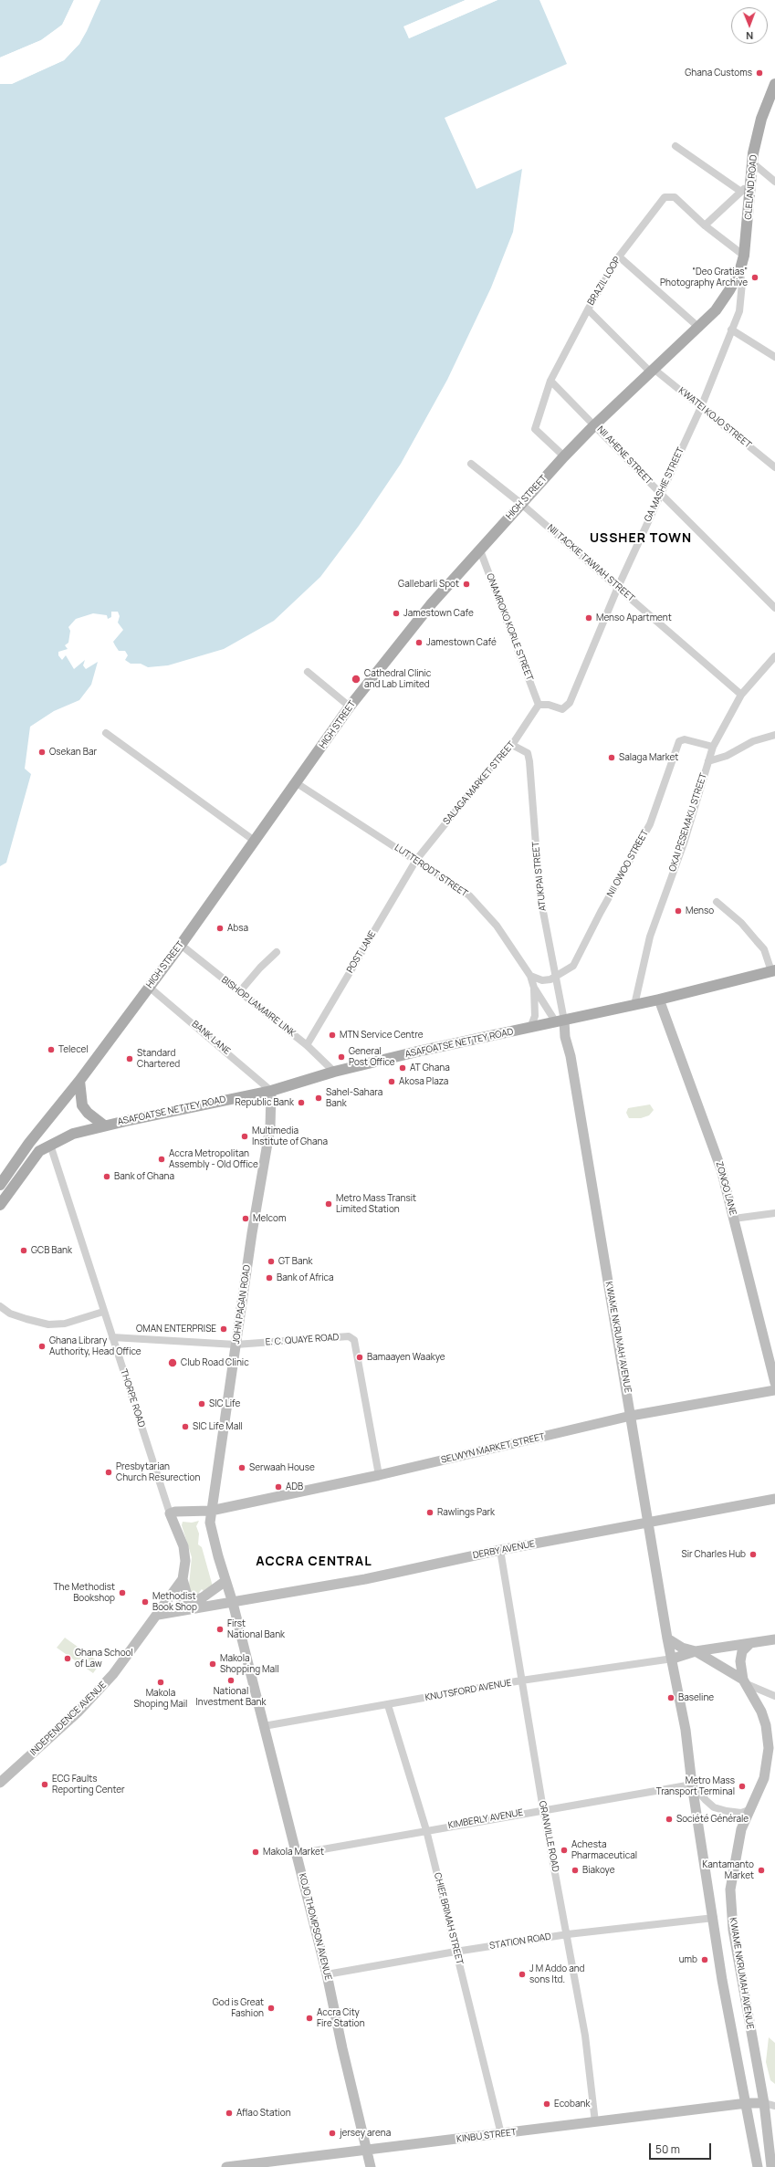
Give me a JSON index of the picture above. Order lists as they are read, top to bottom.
{
  "streets": {
    "main road": [
      "CLELAND ROAD",
      "HIGH STREET",
      "ASAFOATSE NETTEY ROAD",
      "ZONGO LANE",
      "JOHN PAGAN ROAD",
      "KWAME NKRUMAH AVENUE",
      "THORPE ROAD",
      "SELWYN MARKET STREET",
      "DERBY AVENUE",
      "INDEPENDENCE AVENUE",
      "KOJO THOMPSON AVENUE",
      "KINBU STREET"
    ],
    "street": [
      "BRAZIL LOOP",
      "KWATEI KOJO STREET",
      "NII AHENE STREET",
      "GA MASHIE STREET",
      "NII TACKIE TAWIAH STREET",
      "ONAMROKO KORLE STREET",
      "SALAGA MARKET STREET",
      "OKAI PESEMAKU STREET",
      "NII OWOO STREET",
      "LUTTERODT STREET",
      "ATUKPAI STREET",
      "POST LANE",
      "BISHOP LAMAIRE LINK",
      "BANK LANE",
      "E. C. QUAYE ROAD",
      "KNUTSFORD AVENUE",
      "KIMBERLY AVENUE",
      "GRANVILLE ROAD",
      "CHIEF BRIMAH STREET",
      "STATION ROAD"
    ]
  },
  "crossings": [
    ["CLELAND ROAD", "BRAZIL LOOP"],
    ["CLELAND ROAD", "GA MASHIE STREET"],
    ["CLELAND ROAD", "HIGH STREET"],
    ["BRAZIL LOOP", "KWATEI KOJO STREET"],
    ["BRAZIL LOOP", "NII AHENE STREET"],
    ["BRAZIL LOOP", "HIGH STREET"],
    ["KWATEI KOJO STREET", "GA MASHIE STREET"],
    ["KWATEI KOJO STREET", "HIGH STREET"],
    ["NII AHENE STREET", "GA MASHIE STREET"],
    ["NII AHENE STREET", "HIGH STREET"],
    ["GA MASHIE STREET", "HIGH STREET"],
    ["GA MASHIE STREET", "NII TACKIE TAWIAH STREET"],
    ["GA MASHIE STREET", "ONAMROKO KORLE STREET"],
    ["GA MASHIE STREET", "SALAGA MARKET STREET"],
    ["HIGH STREET", "NII TACKIE TAWIAH STREET"],
    ["HIGH STREET", "ONAMROKO KORLE STREET"],
    ["HIGH STREET", "LUTTERODT STREET"],
    ["HIGH STREET", "BISHOP LAMAIRE LINK"],
    ["HIGH STREET", "BANK LANE"],
    ["NII TACKIE TAWIAH STREET", "OKAI PESEMAKU STREET"],
    ["ONAMROKO KORLE STREET", "SALAGA MARKET STREET"],
    ["SALAGA MARKET STREET", "LUTTERODT STREET"],
    ["SALAGA MARKET STREET", "ATUKPAI STREET"],
    ["SALAGA MARKET STREET", "POST LANE"],
    ["OKAI PESEMAKU STREET", "NII OWOO STREET"],
    ["OKAI PESEMAKU STREET", "ASAFOATSE NETTEY ROAD"],
    ["NII OWOO STREET", "ATUKPAI STREET"],
    ["LUTTERODT STREET", "POST LANE"],
    ["ATUKPAI STREET", "ASAFOATSE NETTEY ROAD"],
    ["ATUKPAI STREET", "KWAME NKRUMAH AVENUE"],
    ["POST LANE", "BISHOP LAMAIRE LINK"],
    ["BISHOP LAMAIRE LINK", "ASAFOATSE NETTEY ROAD"],
    ["BANK LANE", "ASAFOATSE NETTEY ROAD"],
    ["BANK LANE", "JOHN PAGAN ROAD"],
    ["ASAFOATSE NETTEY ROAD", "ZONGO LANE"],
    ["ASAFOATSE NETTEY ROAD", "JOHN PAGAN ROAD"],
    ["ASAFOATSE NETTEY ROAD", "KWAME NKRUMAH AVENUE"],
    ["ASAFOATSE NETTEY ROAD", "THORPE ROAD"],
    ["JOHN PAGAN ROAD", "E. C. QUAYE ROAD"],
    ["JOHN PAGAN ROAD", "SELWYN MARKET STREET"],
    ["JOHN PAGAN ROAD", "DERBY AVENUE"],
    ["JOHN PAGAN ROAD", "KOJO THOMPSON AVENUE"],
    ["KWAME NKRUMAH AVENUE", "SELWYN MARKET STREET"],
    ["KWAME NKRUMAH AVENUE", "DERBY AVENUE"],
    ["KWAME NKRUMAH AVENUE", "KNUTSFORD AVENUE"],
    ["KWAME NKRUMAH AVENUE", "KIMBERLY AVENUE"],
    ["KWAME NKRUMAH AVENUE", "STATION ROAD"],
    ["KWAME NKRUMAH AVENUE", "KINBU STREET"],
    ["E. C. QUAYE ROAD", "THORPE ROAD"],
    ["E. C. QUAYE ROAD", "SELWYN MARKET STREET"],
    ["THORPE ROAD", "SELWYN MARKET STREET"],
    ["THORPE ROAD", "INDEPENDENCE AVENUE"],
    ["DERBY AVENUE", "GRANVILLE ROAD"],
    ["DERBY AVENUE", "KOJO THOMPSON AVENUE"],
    ["KNUTSFORD AVENUE", "GRANVILLE ROAD"],
    ["KNUTSFORD AVENUE", "CHIEF BRIMAH STREET"],
    ["KNUTSFORD AVENUE", "KOJO THOMPSON AVENUE"],
    ["KIMBERLY AVENUE", "GRANVILLE ROAD"],
    ["KIMBERLY AVENUE", "CHIEF BRIMAH STREET"],
    ["KIMBERLY AVENUE", "KOJO THOMPSON AVENUE"],
    ["GRANVILLE ROAD", "STATION ROAD"],
    ["GRANVILLE ROAD", "KINBU STREET"],
    ["CHIEF BRIMAH STREET", "STATION ROAD"],
    ["CHIEF BRIMAH STREET", "KINBU STREET"],
    ["KOJO THOMPSON AVENUE", "STATION ROAD"],
    ["KOJO THOMPSON AVENUE", "KINBU STREET"]
  ],
  "districts": ["USSHER TOWN", "ACCRA CENTRAL"],
  "places": [
    "Ghana Customs",
    "“Deo Gratias” Photography Archive",
    "Gallebarli Spot",
    "Jamestown Cafe",
    "Menso Apartment",
    "Jamestown Café",
    "Cathedral Clinic and Lab Limited",
    "Osekan Bar",
    "Salaga Market",
    "Menso",
    "Absa",
    "MTN Service Centre",
    "Telecel",
    "General Post Office",
    "Standard Chartered",
    "AT Ghana",
    "Akosa Plaza",
    "Sahel-Sahara Bank",
    "Republic Bank",
    "Multimedia Institute of Ghana",
    "Accra Metropolitan Assembly - Old Office",
    "Bank of Ghana",
    "Metro Mass Transit Limited Station",
    "Melcom",
    "GCB Bank",
    "GT Bank",
    "Bank of Africa",
    "OMAN ENTERPRISE",
    "Ghana Library Authority, Head Office",
    "Bamaayen Waakye",
    "Club Road Clinic",
    "SIC Life",
    "SIC Life Mall",
    "Serwaah House",
    "Presbytarian Church Resurection",
    "ADB",
    "Rawlings Park",
    "Sir Charles Hub",
    "The Methodist Bookshop",
    "Methodist Book Shop",
    "First National Bank",
    "Ghana School of Law",
    "Makola Shopping Mall",
    "National Investment Bank",
    "Makola Shoping Mail",
    "Baseline",
    "ECG Faults Reporting Center",
    "Metro Mass Transport Terminal",
    "Société Générale",
    "Achesta Pharmaceutical",
    "Makola Market",
    "Biakoye",
    "Kantamanto Market",
    "umb",
    "J M Addo and sons ltd.",
    "God is Great Fashion",
    "Accra City Fire Station",
    "Ecobank",
    "Aflao Station",
    "jersey arena"
  ],
  "scale_bar": "50 m",
  "north": "bottom"
}
